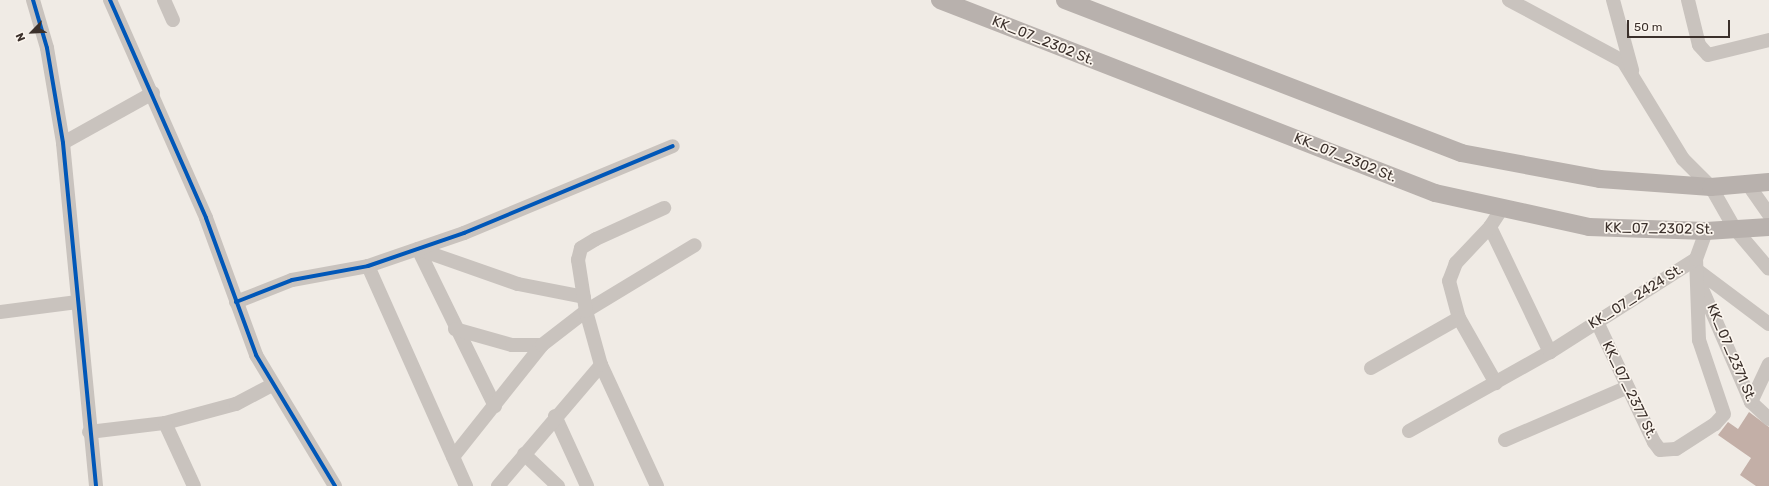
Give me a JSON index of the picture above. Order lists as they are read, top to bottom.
{
  "streets": {
    "main road": ["KK_07_2302 St."],
    "street": ["KK_07_2424 St.", "KK_07_2371 St.", "KK_07_2377 St."]
  },
  "crossings": [
    ["KK_07_2302 St.", "KK_07_2424 St."],
    ["KK_07_2424 St.", "KK_07_2371 St."],
    ["KK_07_2424 St.", "KK_07_2377 St."],
    ["KK_07_2371 St.", "KK_07_2377 St."]
  ],
  "scale_bar": "50 m",
  "north": "bottom left"
}
